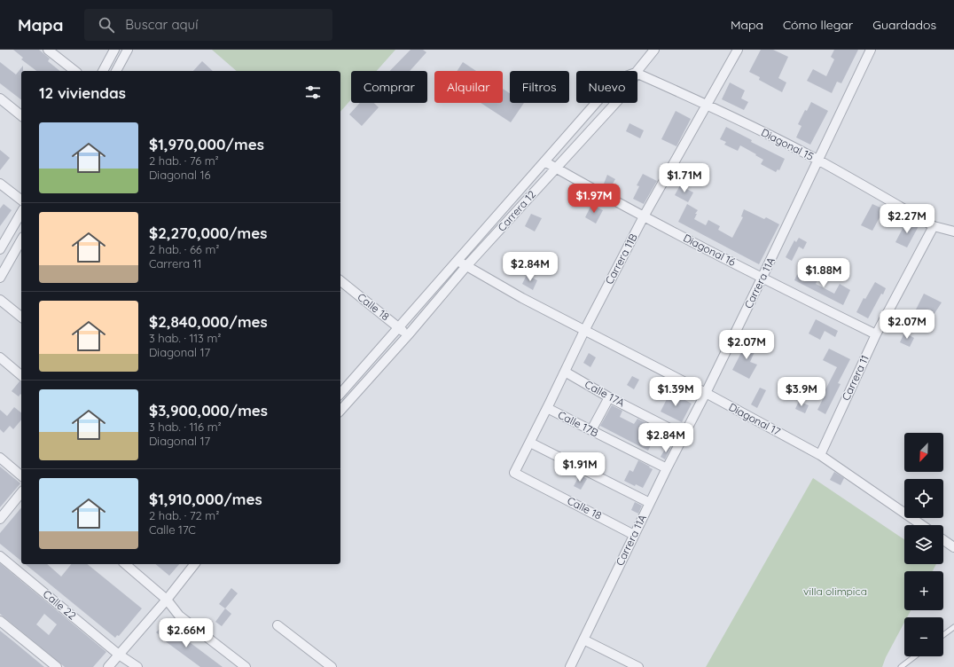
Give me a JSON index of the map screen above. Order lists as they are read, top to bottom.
{
  "streets": {
    "street": [
      "Diagonal 15",
      "Carrera 12",
      "Diagonal 16",
      "Carrera 11B",
      "Carrera 11A",
      "Calle 18",
      "Carrera 11",
      "Calle 17A",
      "Diagonal 17",
      "Calle 17B",
      "Calle 22"
    ]
  },
  "crossings": [
    ["Diagonal 15", "Carrera 11B"],
    ["Diagonal 15", "Carrera 11A"],
    ["Diagonal 15", "Carrera 11"],
    ["Carrera 12", "Diagonal 16"],
    ["Carrera 12", "Calle 18"],
    ["Carrera 12", "Diagonal 17"],
    ["Diagonal 16", "Carrera 11B"],
    ["Diagonal 16", "Carrera 11A"],
    ["Diagonal 16", "Carrera 11"],
    ["Carrera 11B", "Calle 18"],
    ["Carrera 11B", "Calle 17A"],
    ["Carrera 11B", "Diagonal 17"],
    ["Carrera 11B", "Calle 17B"],
    ["Carrera 11A", "Calle 18"],
    ["Carrera 11A", "Calle 17A"],
    ["Carrera 11A", "Diagonal 17"],
    ["Carrera 11A", "Calle 17B"],
    ["Carrera 11", "Diagonal 17"]
  ],
  "parks": ["villa olimpica"],
  "north": "bottom left",
  "page": {
    "header": "Mapa",
    "search": "Buscar aquí",
    "nav": ["Mapa", "Cómo llegar", "Guardados"],
    "chip": [
      "Comprar",
      "Alquilar",
      "Filtros",
      "Nuevo"
    ],
    "heading": "12 viviendas",
    "list": [
      {
        "name": "$1,970,000/mes",
        "note": "2 hab. · 76 m² · Diagonal 16"
      },
      {
        "name": "$2,270,000/mes",
        "note": "2 hab. · 66 m² · Carrera 11"
      },
      {
        "name": "$2,840,000/mes",
        "note": "3 hab. · 113 m² · Diagonal 17"
      },
      {
        "name": "$3,900,000/mes",
        "note": "3 hab. · 116 m² · Diagonal 17"
      },
      {
        "name": "$1,910,000/mes",
        "note": "2 hab. · 72 m² · Calle 17C"
      }
    ],
    "price": [
      "$1.71M",
      "$1.97M",
      "$2.27M",
      "$2.84M",
      "$1.88M",
      "$2.07M",
      "$2.07M",
      "$1.39M",
      "$3.9M",
      "$2.84M",
      "$1.91M",
      "$2.66M"
    ],
    "map_buttons": ["+", "−"]
  }
}
